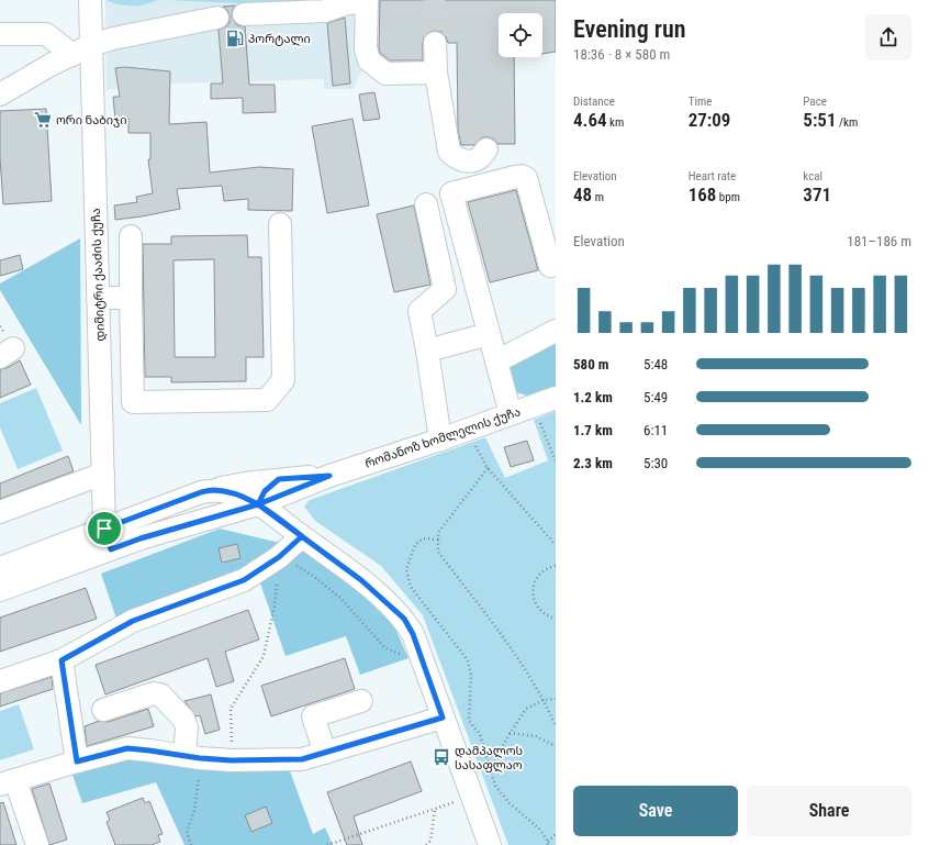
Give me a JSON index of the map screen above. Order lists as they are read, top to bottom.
{
  "streets": {
    "street": ["დიმიტრი ქააძის ქუჩა", "რომანოზ ხომლელის ქუჩა"]
  },
  "crossings": [
    ["დიმიტრი ქააძის ქუჩა", "რომანოზ ხომლელის ქუჩა"]
  ],
  "places": {
    "fuel station": ["პორტალი"],
    "supermarket": ["ორი ნაბიჯი"],
    "bus stop": ["დამპალოს სასაფლაო"]
  },
  "page": {
    "heading": ["Evening run", "18:36 · 8 × 580 m"],
    "stats": [
      ["Distance", "4.64 km"],
      ["Time", "27:09"],
      ["Pace", "5:51 /km"],
      ["Elevation", "48 m"],
      ["Heart rate", "168 bpm"],
      ["kcal", "371"]
    ],
    "chart": ["Elevation", "181–186 m"],
    "list": [
      {
        "name": "580 m",
        "note": "5:48"
      },
      {
        "name": "1.2 km",
        "note": "5:49"
      },
      {
        "name": "1.7 km",
        "note": "6:11"
      },
      {
        "name": "2.3 km",
        "note": "5:30"
      }
    ],
    "buttons": ["Save", "Share"]
  }
}
